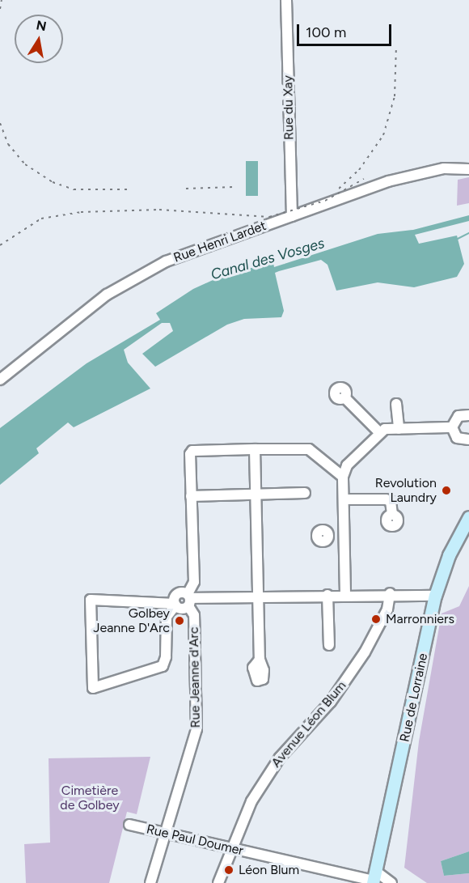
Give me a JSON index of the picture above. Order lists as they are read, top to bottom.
{
  "streets": {
    "main road": ["Rue de Lorraine"],
    "street": [
      "Rue du Xay",
      "Rue Henri Lardet",
      "Rue Jeanne d'Arc",
      "Avenue Léon Blum",
      "Rue Paul Doumer"
    ]
  },
  "crossings": [
    ["Rue du Xay", "Rue Henri Lardet"],
    ["Rue Jeanne d'Arc", "Rue Paul Doumer"],
    ["Rue de Lorraine", "Rue Paul Doumer"],
    ["Avenue Léon Blum", "Rue Paul Doumer"]
  ],
  "water": ["Canal des Vosges"],
  "parks": ["Cimetière de Golbey"],
  "places": [
    "Revolution Laundry",
    "Marronniers",
    "Golbey Jeanne D'Arc",
    "Léon Blum"
  ],
  "scale_bar": "100 m",
  "north": "top"
}
